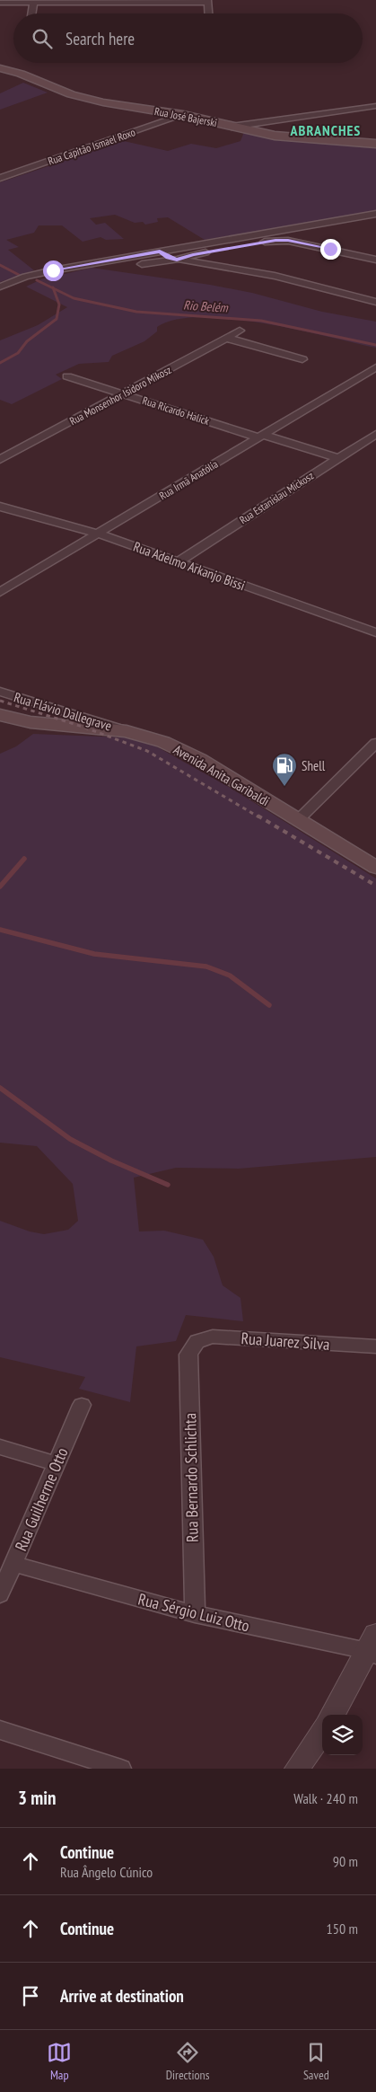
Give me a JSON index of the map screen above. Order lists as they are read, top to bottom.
{
  "streets": {
    "main road": ["Rua José Bajerski", "Avenida Anita Garibaldi"],
    "street": [
      "Rua Capitão Ismael Roxo",
      "Rua Monsenhor Isidoro Mikosz",
      "Rua Ricardo Halick",
      "Rua Irmã Anatólia",
      "Rua Estanislau Mickosz",
      "Rua Adelmo Arkanjo Bissi",
      "Rua Flávio Dallegrave",
      "Rua Juarez Silva",
      "Rua Bernardo Schlichta",
      "Rua Guilherme Otto",
      "Rua Sérgio Luiz Otto"
    ]
  },
  "crossings": [
    ["Rua José Bajerski", "Rua Capitão Ismael Roxo"],
    ["Rua Monsenhor Isidoro Mikosz", "Rua Ricardo Halick"],
    ["Rua Ricardo Halick", "Rua Irmã Anatólia"],
    ["Rua Ricardo Halick", "Rua Estanislau Mickosz"],
    ["Rua Irmã Anatólia", "Rua Adelmo Arkanjo Bissi"],
    ["Rua Estanislau Mickosz", "Rua Adelmo Arkanjo Bissi"],
    ["Rua Flávio Dallegrave", "Avenida Anita Garibaldi"],
    ["Rua Juarez Silva", "Rua Bernardo Schlichta"],
    ["Rua Bernardo Schlichta", "Rua Sérgio Luiz Otto"],
    ["Rua Guilherme Otto", "Rua Sérgio Luiz Otto"]
  ],
  "districts": ["ABRANCHES"],
  "water": ["Rio Belém"],
  "places": {
    "fuel station": ["Shell"]
  },
  "page": {
    "search": "Search here",
    "heading": ["3 min", "Walk · 240 m"],
    "list": [
      ["Continue", "Rua Ângelo Cúnico", "90 m"],
      ["Continue", "150 m"],
      "Arrive at destination"
    ],
    "nav": ["Map", "Directions", "Saved"]
  }
}
